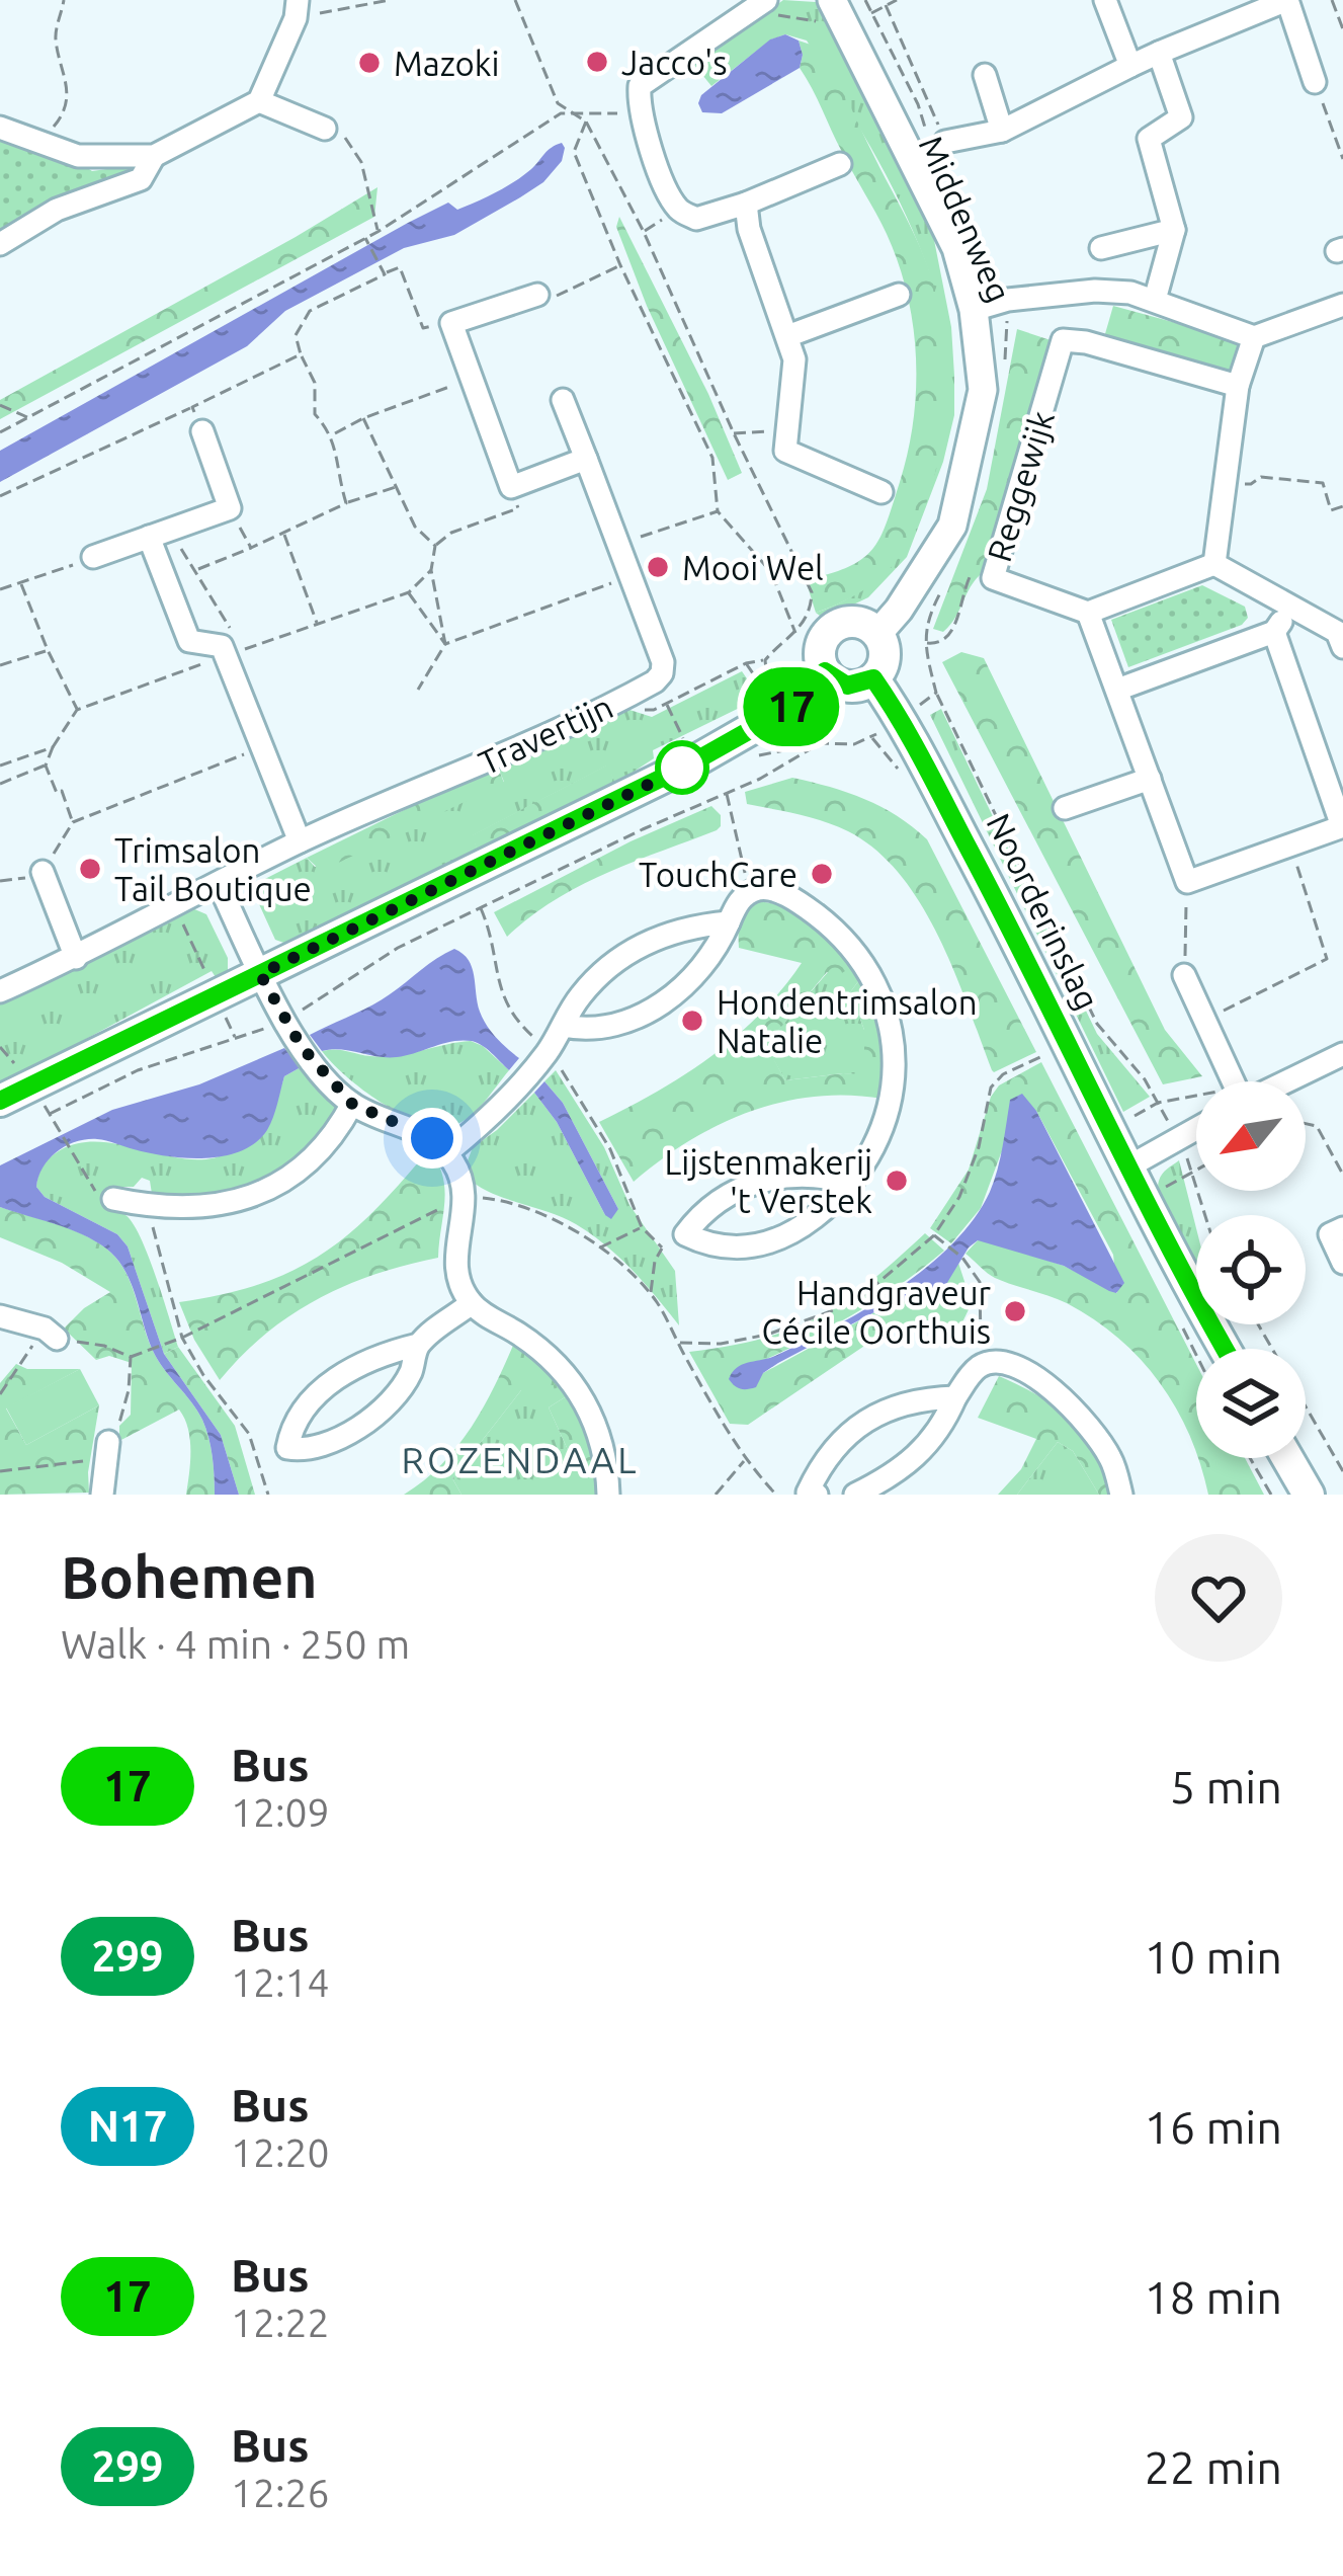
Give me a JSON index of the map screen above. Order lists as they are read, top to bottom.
{
  "streets": {
    "main road": ["Noorderinslag"],
    "street": ["Middenweg", "Reggewijk", "Travertijn"]
  },
  "crossings": [
    ["Middenweg", "Noorderinslag"]
  ],
  "districts": ["ROZENDAAL"],
  "places": [
    "Jacco's",
    "Mazoki",
    "Mooi Wel",
    "Trimsalon Tail Boutique",
    "TouchCare",
    "Hondentrimsalon Natalie",
    "Lijstenmakerij 't Verstek",
    "Handgraveur Cécile Oorthuis"
  ],
  "lines": ["bus line 17"],
  "north": "bottom left",
  "page": {
    "on_map": "17",
    "heading": ["Bohemen", "Walk · 4 min · 250 m"],
    "list": [
      {
        "mark": "17",
        "name": "Bus",
        "note": "12:09",
        "value": "5 min"
      },
      {
        "mark": "299",
        "name": "Bus",
        "note": "12:14",
        "value": "10 min"
      },
      {
        "mark": "N17",
        "name": "Bus",
        "note": "12:20",
        "value": "16 min"
      },
      {
        "mark": "17",
        "name": "Bus",
        "note": "12:22",
        "value": "18 min"
      },
      {
        "mark": "299",
        "name": "Bus",
        "note": "12:26",
        "value": "22 min"
      }
    ]
  }
}
